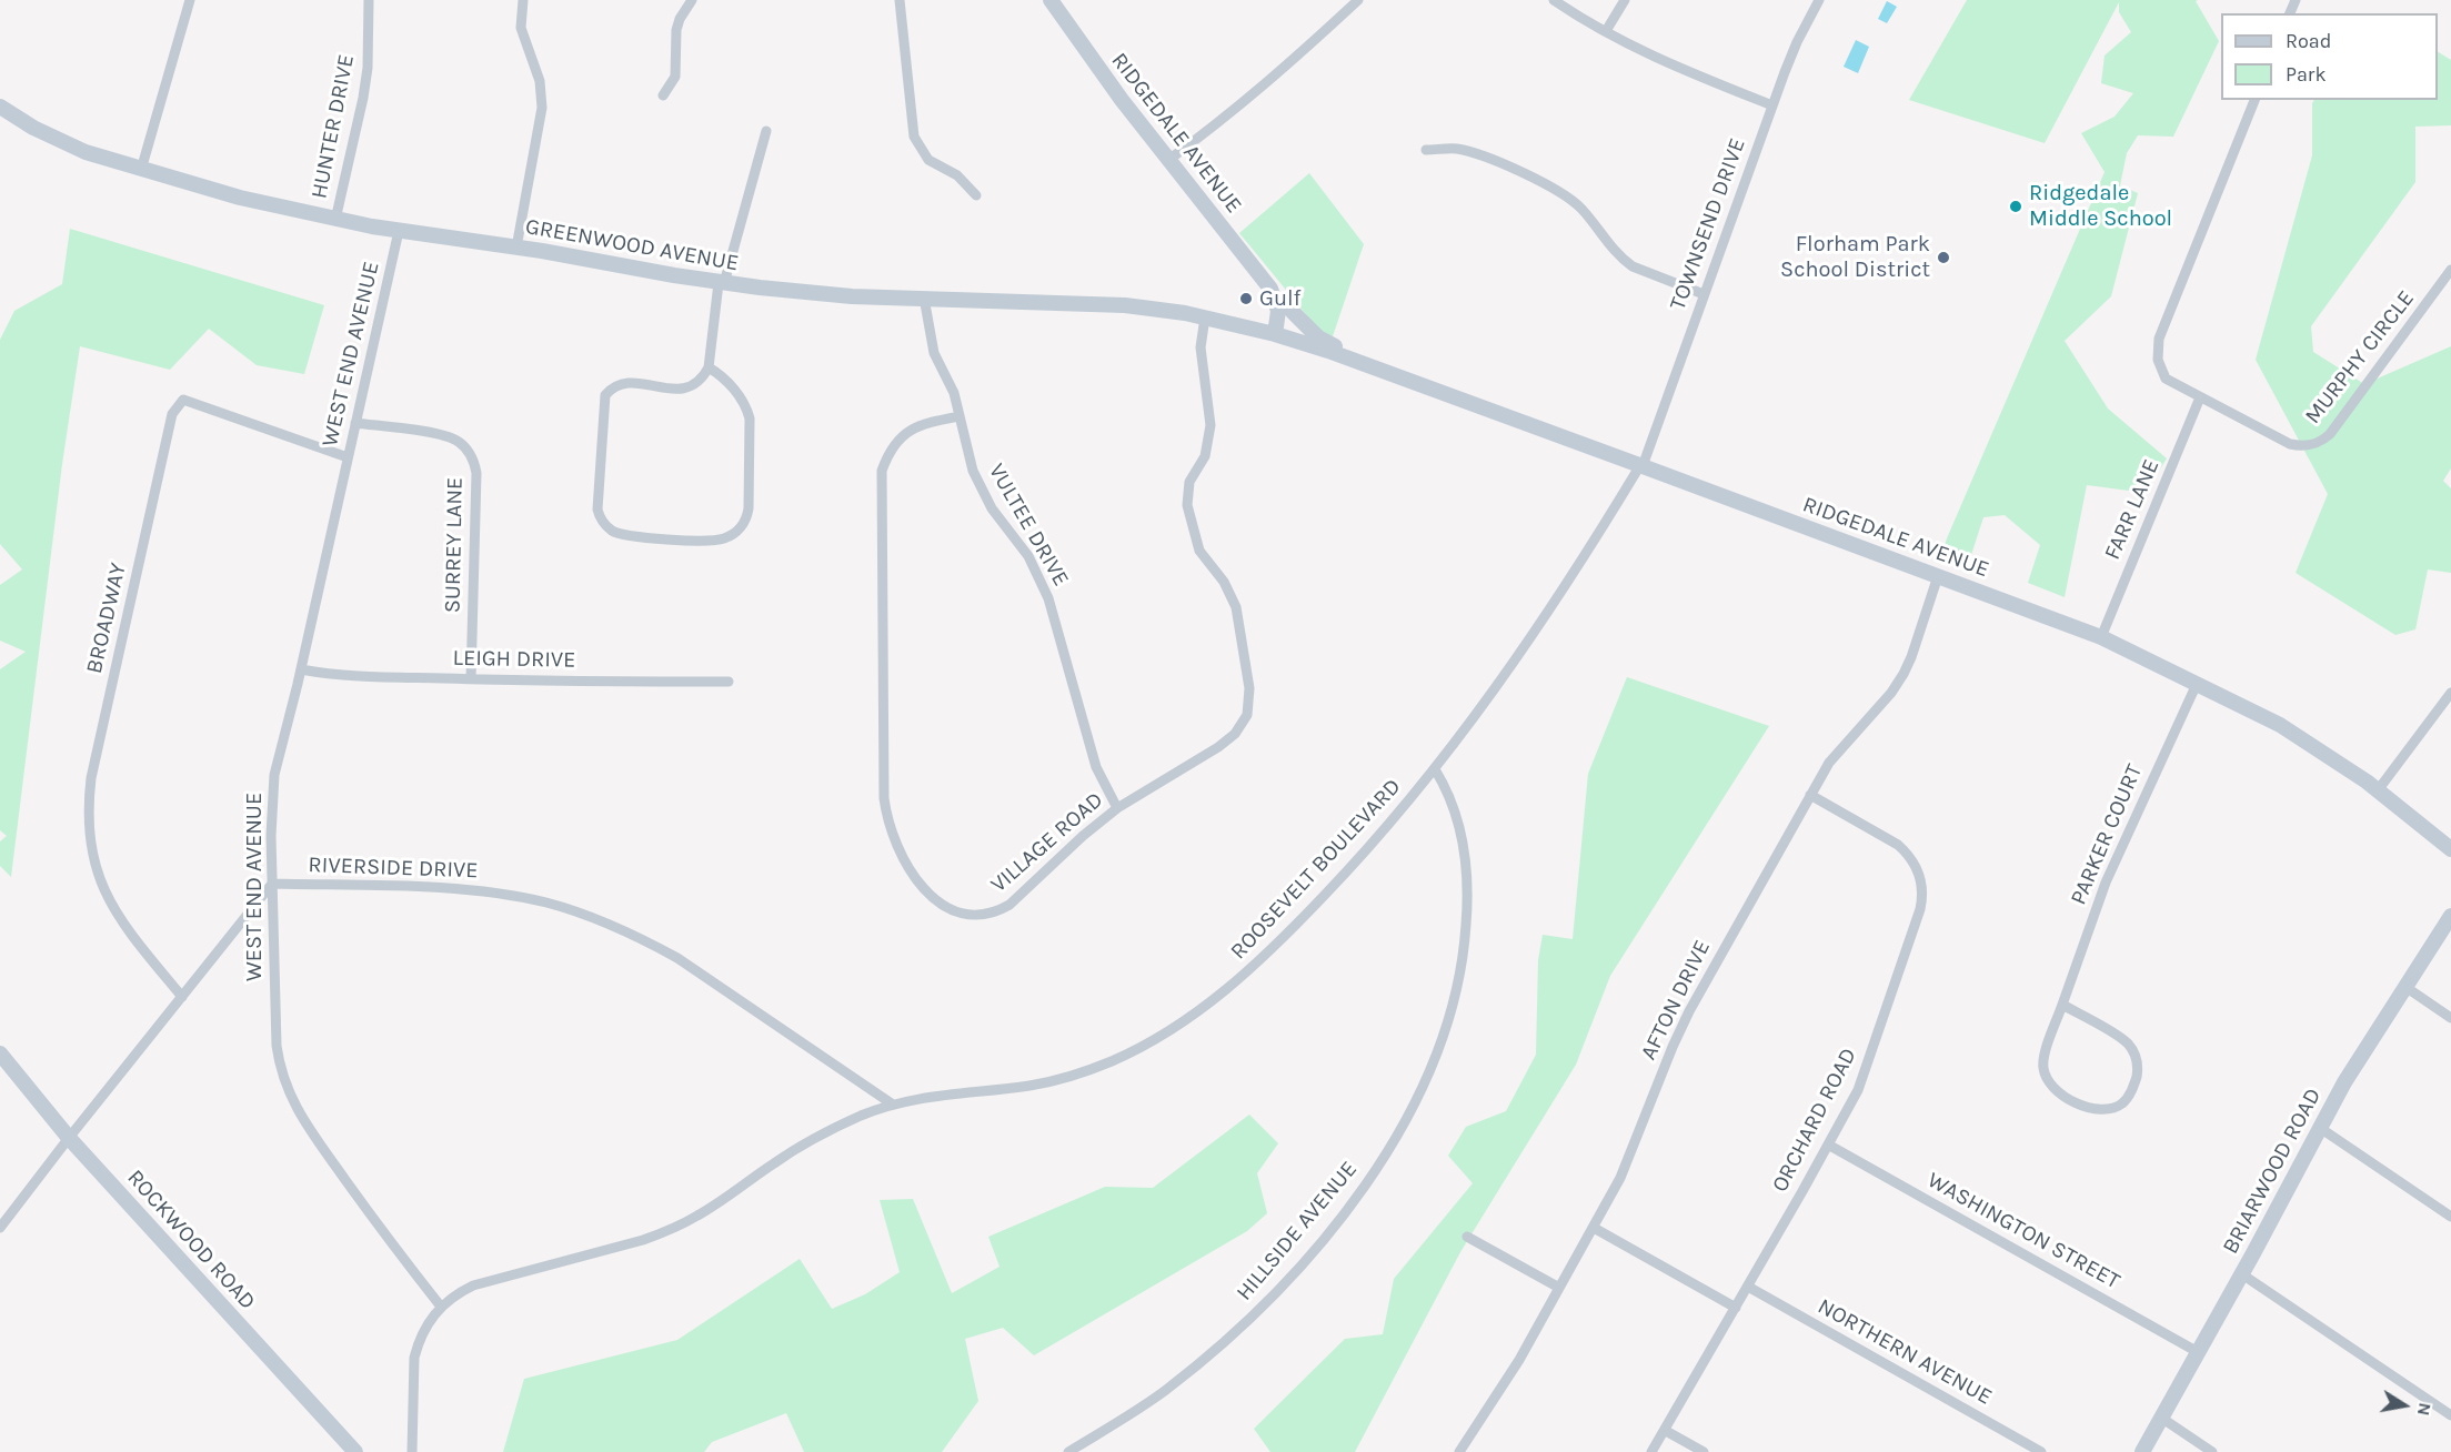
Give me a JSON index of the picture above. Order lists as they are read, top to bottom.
{
  "streets": {
    "street": [
      "HUNTER DRIVE",
      "RIDGEDALE AVENUE",
      "TOWNSEND DRIVE",
      "GREENWOOD AVENUE",
      "WEST END AVENUE",
      "MURPHY CIRCLE",
      "FARR LANE",
      "VULTEE DRIVE",
      "SURREY LANE",
      "BROADWAY",
      "LEIGH DRIVE",
      "PARKER COURT",
      "VILLAGE ROAD",
      "RIVERSIDE DRIVE",
      "ROOSEVELT BOULEVARD",
      "AFTON DRIVE",
      "ORCHARD ROAD",
      "BRIARWOOD ROAD",
      "HILLSIDE AVENUE",
      "WASHINGTON STREET",
      "ROCKWOOD ROAD",
      "NORTHERN AVENUE"
    ]
  },
  "crossings": [
    ["HUNTER DRIVE", "GREENWOOD AVENUE"],
    ["RIDGEDALE AVENUE", "TOWNSEND DRIVE"],
    ["RIDGEDALE AVENUE", "GREENWOOD AVENUE"],
    ["RIDGEDALE AVENUE", "FARR LANE"],
    ["RIDGEDALE AVENUE", "PARKER COURT"],
    ["RIDGEDALE AVENUE", "ROOSEVELT BOULEVARD"],
    ["RIDGEDALE AVENUE", "AFTON DRIVE"],
    ["TOWNSEND DRIVE", "ROOSEVELT BOULEVARD"],
    ["GREENWOOD AVENUE", "WEST END AVENUE"],
    ["GREENWOOD AVENUE", "VULTEE DRIVE"],
    ["GREENWOOD AVENUE", "VILLAGE ROAD"],
    ["WEST END AVENUE", "SURREY LANE"],
    ["WEST END AVENUE", "BROADWAY"],
    ["WEST END AVENUE", "LEIGH DRIVE"],
    ["WEST END AVENUE", "RIVERSIDE DRIVE"],
    ["WEST END AVENUE", "ROOSEVELT BOULEVARD"],
    ["MURPHY CIRCLE", "FARR LANE"],
    ["VULTEE DRIVE", "VILLAGE ROAD"],
    ["SURREY LANE", "LEIGH DRIVE"],
    ["RIVERSIDE DRIVE", "ROOSEVELT BOULEVARD"],
    ["ROOSEVELT BOULEVARD", "HILLSIDE AVENUE"],
    ["AFTON DRIVE", "ORCHARD ROAD"],
    ["ORCHARD ROAD", "WASHINGTON STREET"],
    ["ORCHARD ROAD", "NORTHERN AVENUE"],
    ["BRIARWOOD ROAD", "WASHINGTON STREET"]
  ],
  "places": ["Ridgedale Middle School", "Florham Park School District", "Gulf"],
  "legend": ["Road", "Park"],
  "north": "right"
}
